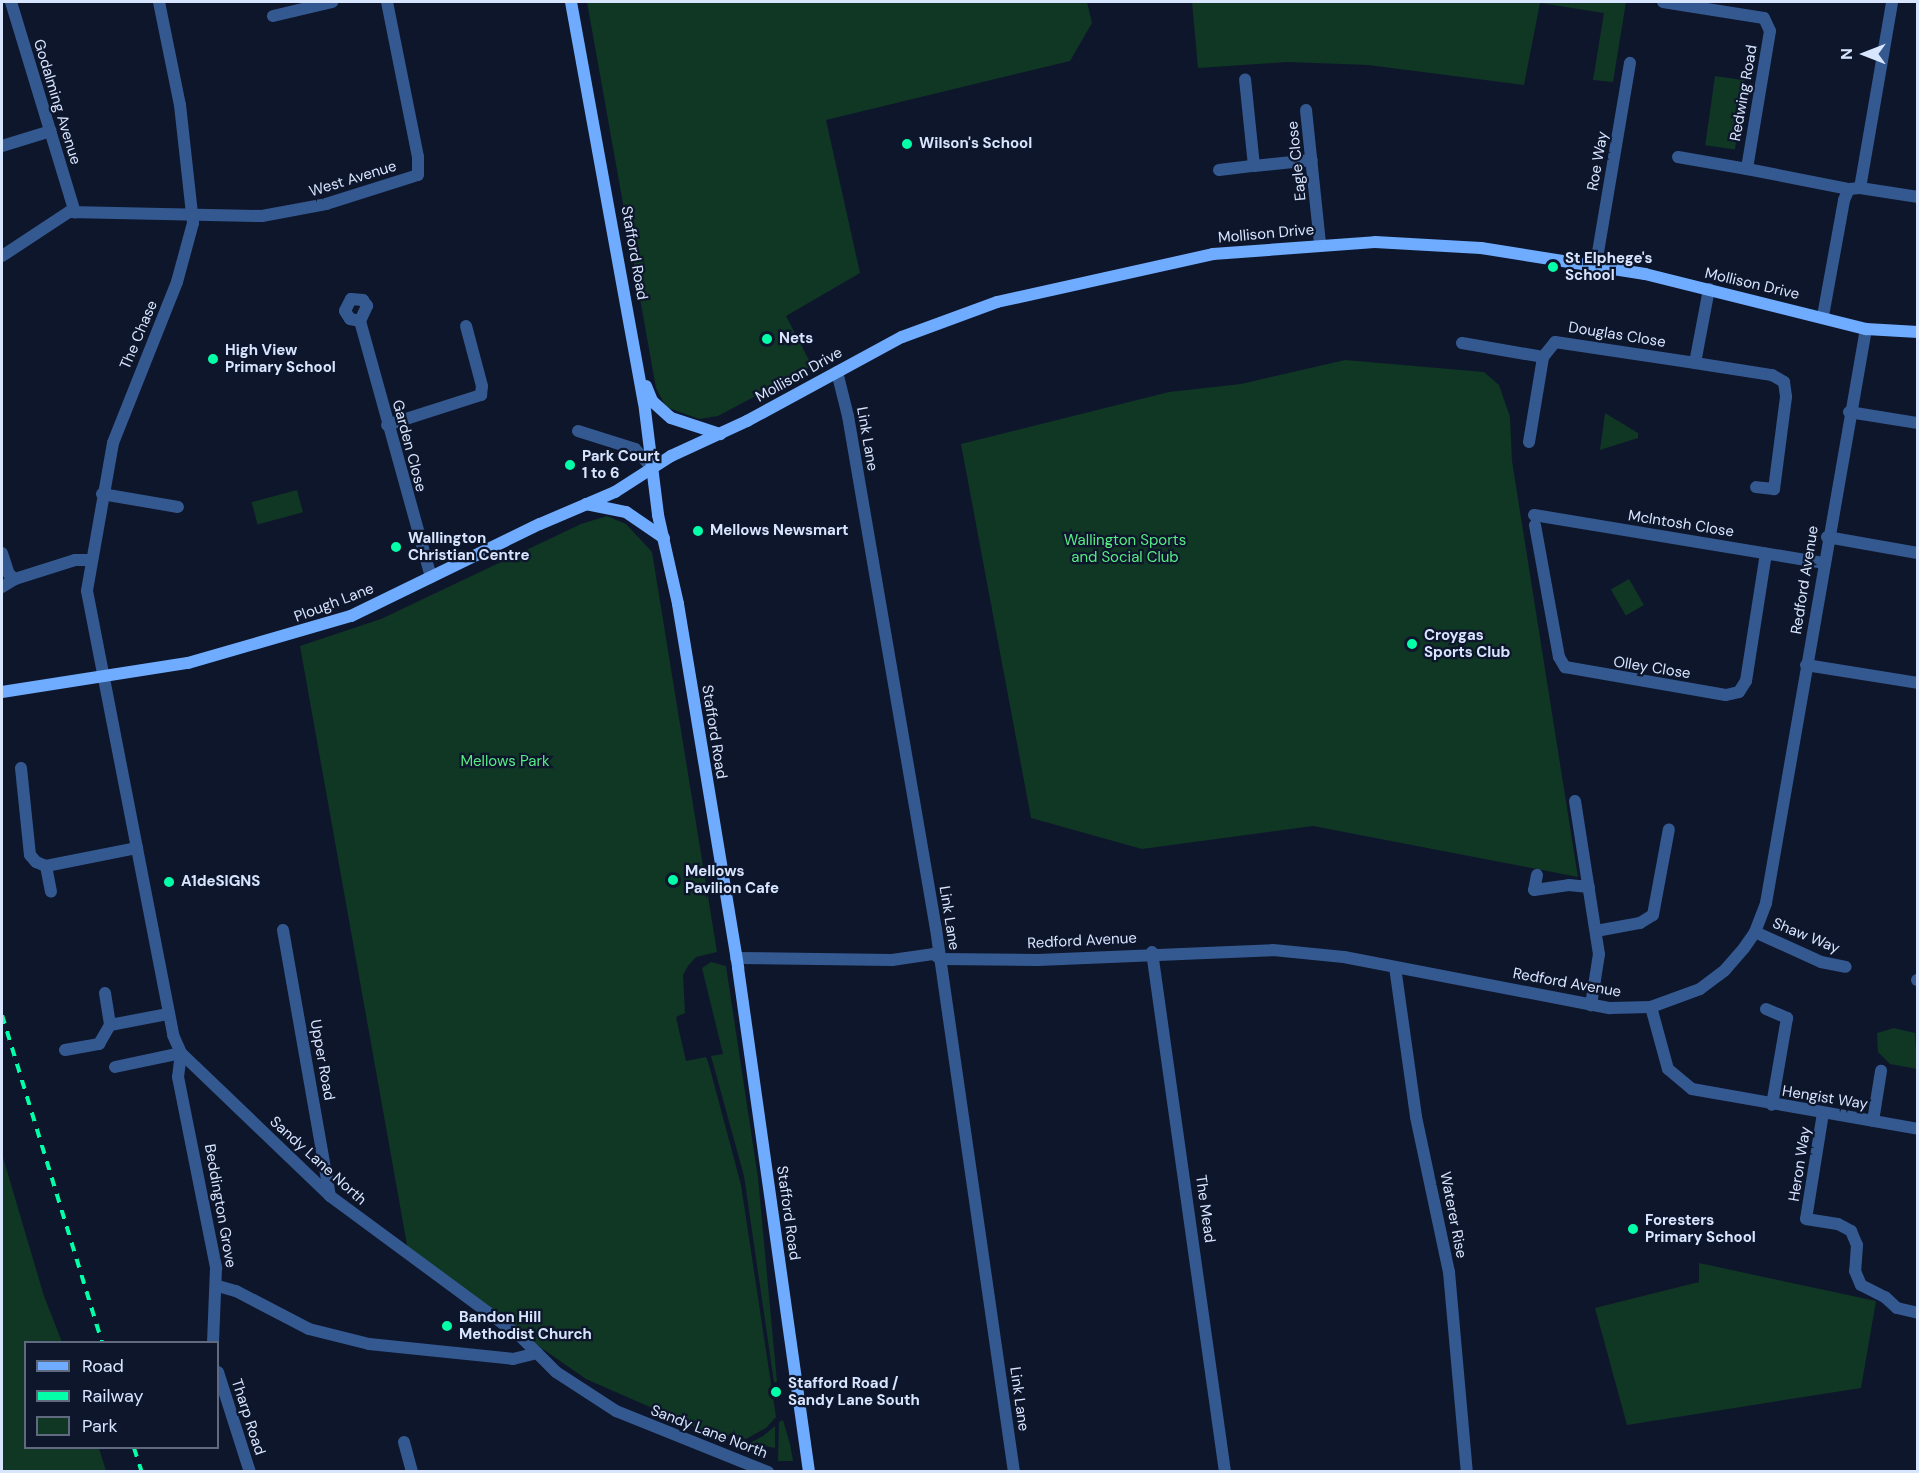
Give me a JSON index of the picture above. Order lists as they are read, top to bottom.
{
  "streets": {
    "main road": ["Mollison Drive", "Stafford Road", "Plough Lane"],
    "street": [
      "Redwing Road",
      "Godalming Avenue",
      "Eagle Close",
      "Roe Way",
      "West Avenue",
      "The Chase",
      "Douglas Close",
      "Link Lane",
      "Garden Close",
      "McIntosh Close",
      "Redford Avenue",
      "Olley Close",
      "Shaw Way",
      "Upper Road",
      "Hengist Way",
      "Sandy Lane North",
      "Heron Way",
      "Beddington Grove",
      "The Mead",
      "Waterer Rise",
      "Tharp Road"
    ]
  },
  "crossings": [
    ["Eagle Close", "Mollison Drive"],
    ["Roe Way", "Mollison Drive"],
    ["West Avenue", "The Chase"],
    ["Mollison Drive", "Stafford Road"],
    ["Mollison Drive", "Link Lane"],
    ["Mollison Drive", "Redford Avenue"],
    ["Mollison Drive", "Plough Lane"],
    ["Stafford Road", "Redford Avenue"],
    ["Stafford Road", "Plough Lane"],
    ["The Chase", "Plough Lane"],
    ["The Chase", "Sandy Lane North"],
    ["Link Lane", "Redford Avenue"],
    ["Garden Close", "Plough Lane"],
    ["McIntosh Close", "Redford Avenue"],
    ["McIntosh Close", "Olley Close"],
    ["Redford Avenue", "Shaw Way"],
    ["Redford Avenue", "Hengist Way"],
    ["Redford Avenue", "The Mead"],
    ["Redford Avenue", "Waterer Rise"],
    ["Plough Lane", "Sandy Lane North"],
    ["Upper Road", "Sandy Lane North"],
    ["Hengist Way", "Heron Way"],
    ["Sandy Lane North", "Beddington Grove"]
  ],
  "parks": ["Wallington Sports and Social Club", "Mellows Park"],
  "places": [
    "Wilson's School",
    "St Elphege's School",
    "Nets",
    "High View Primary School",
    "Park Court 1 to 6",
    "Mellows Newsmart",
    "Wallington Christian Centre",
    "Croygas Sports Club",
    "Mellows Pavilion Cafe",
    "A1deSIGNS",
    "Foresters Primary School",
    "Bandon Hill Methodist Church",
    "Stafford Road / Sandy Lane South"
  ],
  "legend": ["Road", "Railway", "Park"],
  "north": "left"
}
